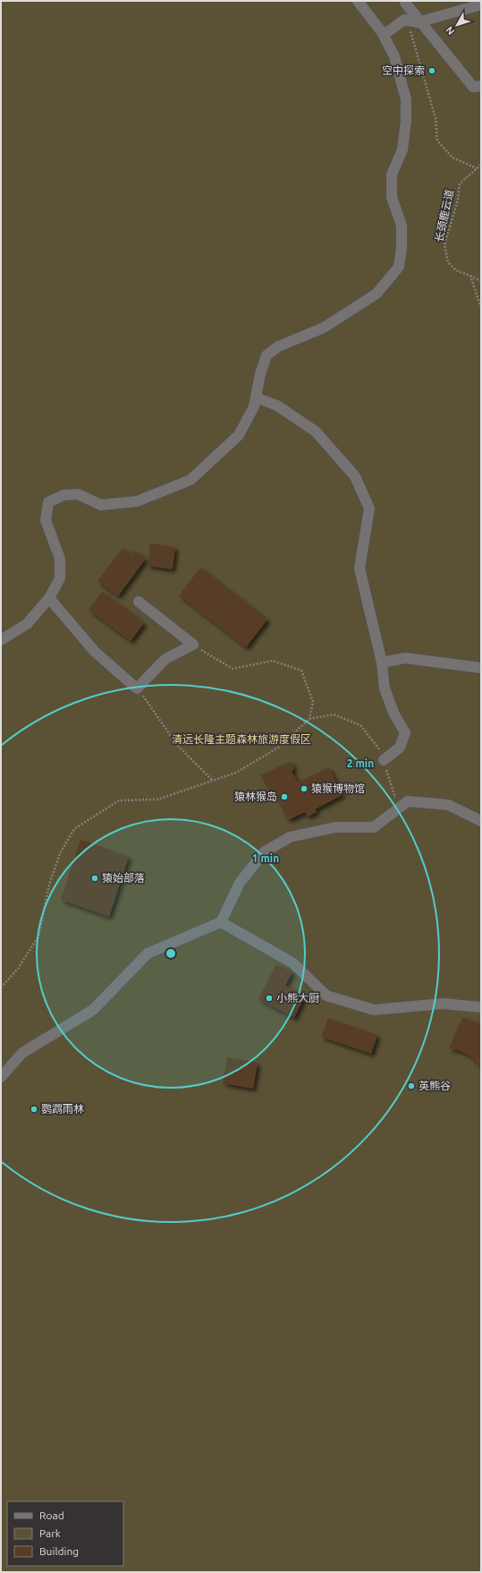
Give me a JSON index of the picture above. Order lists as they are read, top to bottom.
{
  "streets": {
    "path": ["长颈鹿云道"]
  },
  "parks": ["清远长隆主题森林旅游度假区"],
  "places": [
    "空中探索",
    "猿猴博物馆",
    "猿林猴岛",
    "猿始部落",
    "小熊大厨",
    "英熊谷",
    "鹦鹉雨林"
  ],
  "legend": ["Road", "Park", "Building"],
  "north": "bottom left",
  "rings": ["2 min", "1 min"]
}
